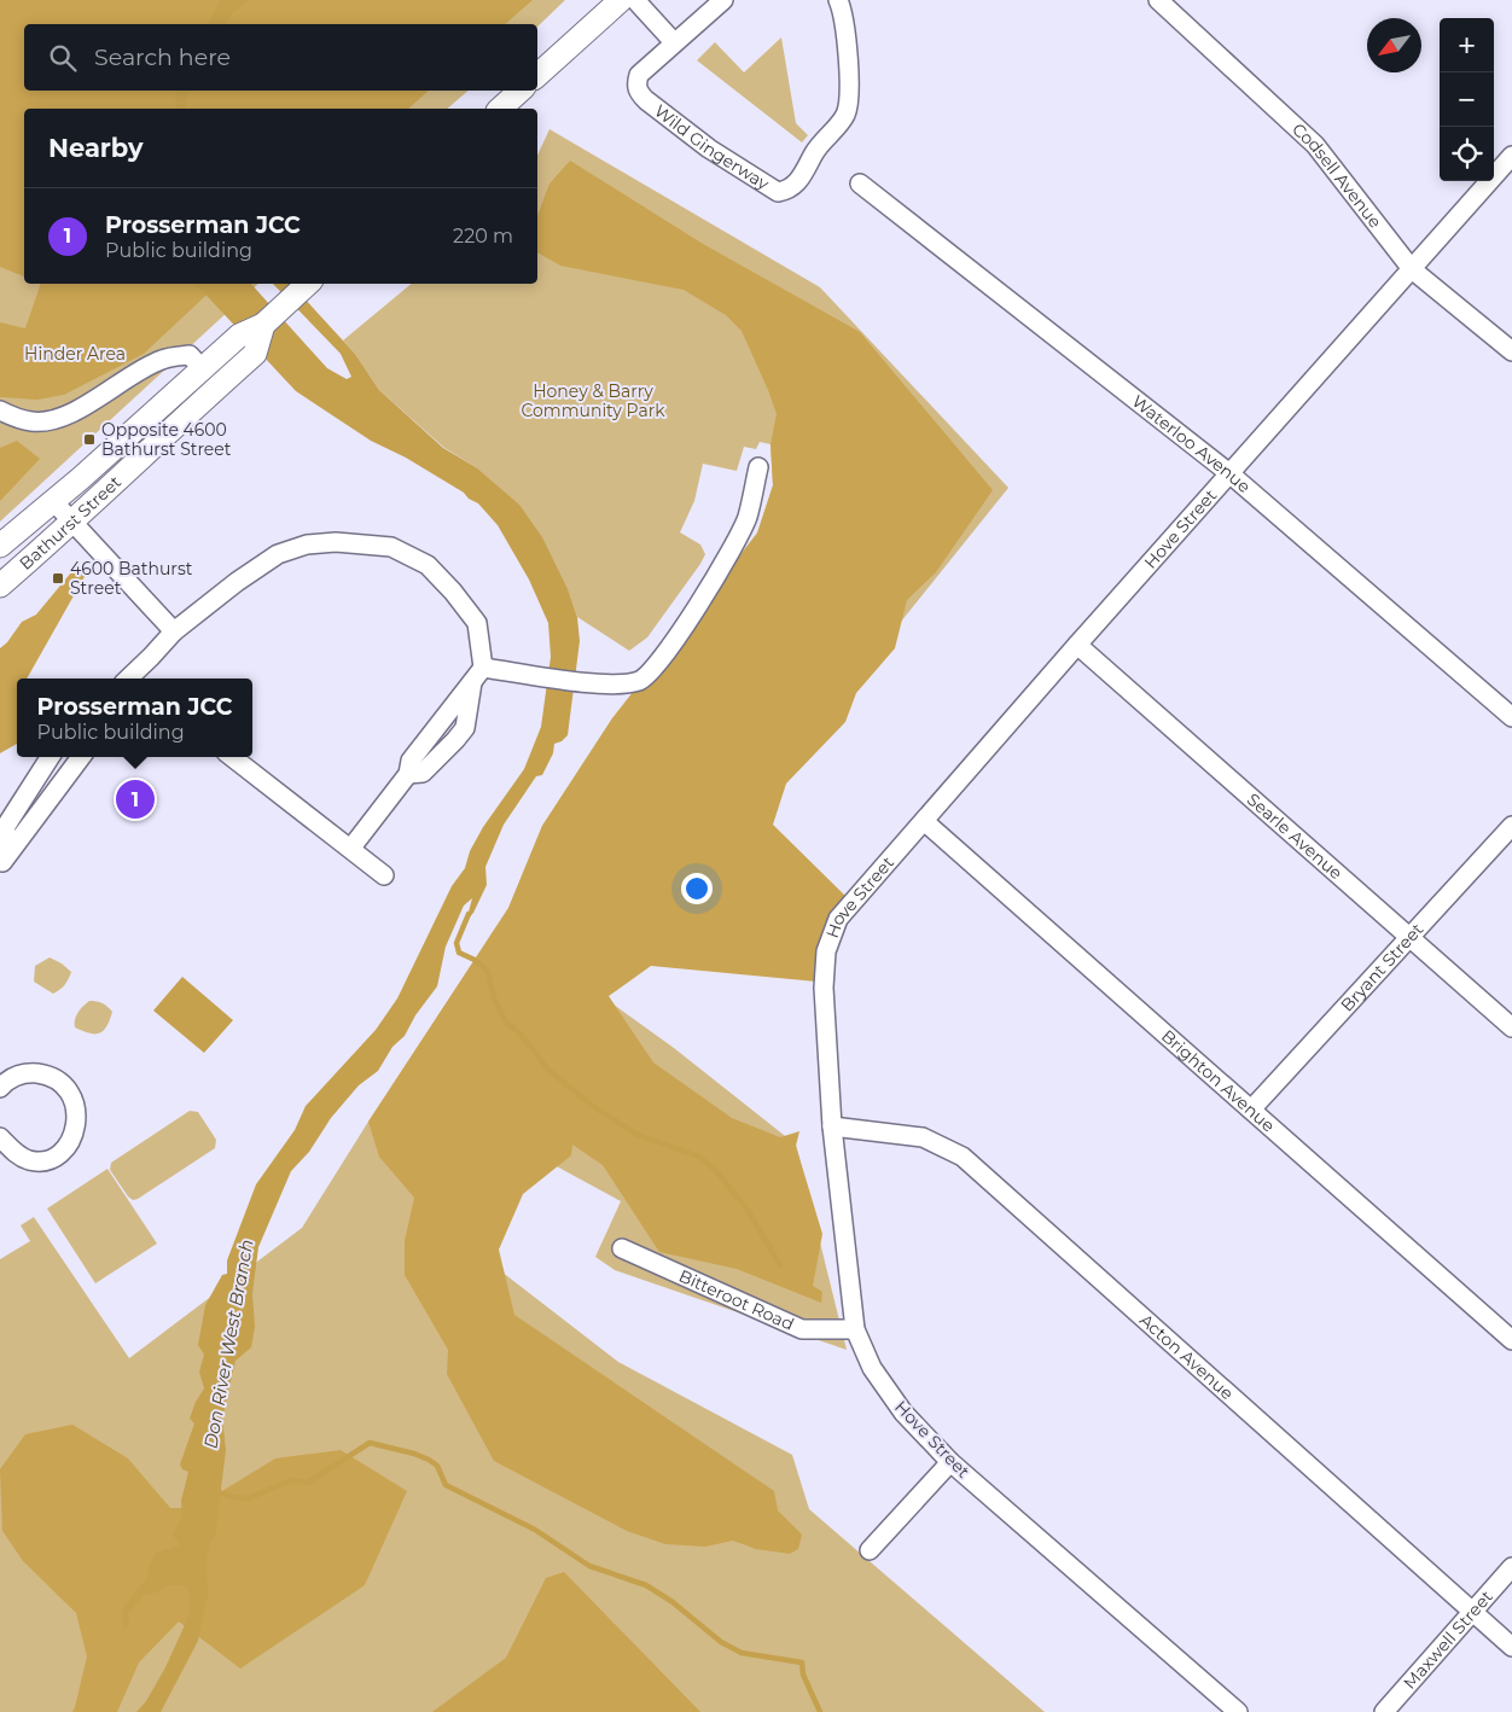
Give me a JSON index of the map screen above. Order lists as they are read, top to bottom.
{
  "streets": {
    "main road": ["Bathurst Street"],
    "street": [
      "Wild Gingerway",
      "Codsell Avenue",
      "Waterloo Avenue",
      "Hove Street",
      "Searle Avenue",
      "Bryant Street",
      "Brighton Avenue",
      "Bitteroot Road",
      "Acton Avenue",
      "Maxwell Street"
    ]
  },
  "crossings": [
    ["Codsell Avenue", "Hove Street"],
    ["Waterloo Avenue", "Hove Street"],
    ["Hove Street", "Searle Avenue"],
    ["Hove Street", "Brighton Avenue"],
    ["Hove Street", "Bitteroot Road"],
    ["Hove Street", "Acton Avenue"],
    ["Searle Avenue", "Bryant Street"],
    ["Bryant Street", "Brighton Avenue"],
    ["Acton Avenue", "Maxwell Street"]
  ],
  "water": ["Don River West Branch"],
  "parks": ["Hinder Area", "Honey & Barry Community Park"],
  "places": {
    "transit": ["Opposite 4600 Bathurst Street", "4600 Bathurst Street"]
  },
  "north": "bottom left",
  "page": {
    "map_buttons": ["+", "−"],
    "search": "Search here",
    "heading": "Nearby",
    "list": [
      {
        "mark": "1",
        "name": "Prosserman JCC",
        "note": "Public building",
        "value": "220 m"
      }
    ],
    "popup": ["Prosserman JCC", "Public building"],
    "pins": "1"
  }
}
